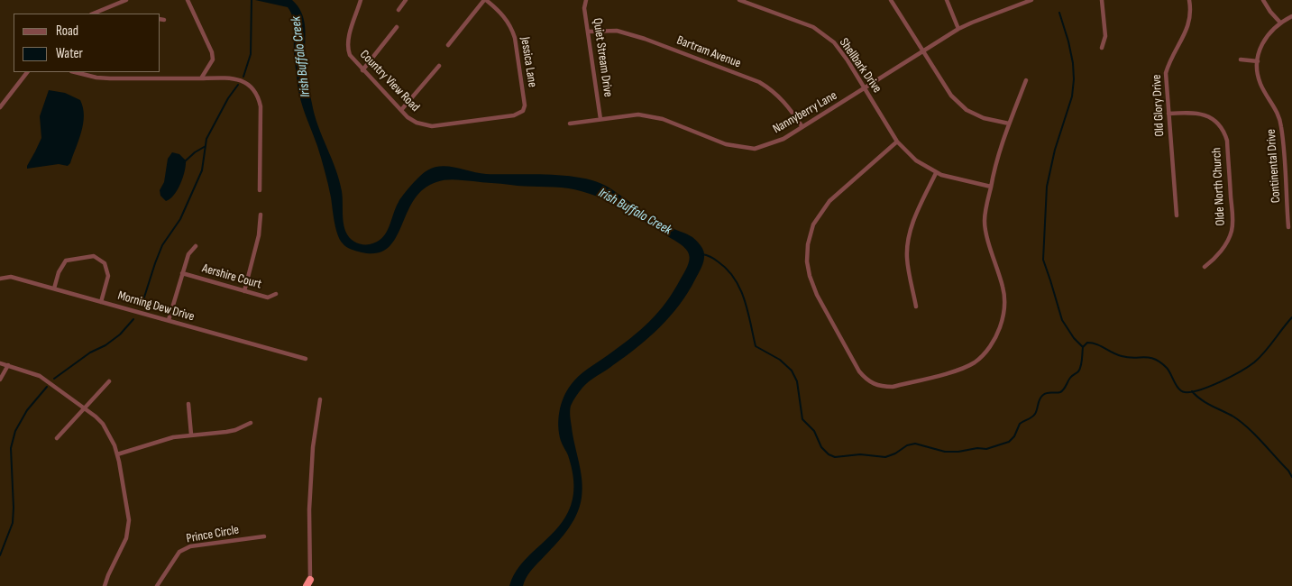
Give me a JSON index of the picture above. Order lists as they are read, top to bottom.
{
  "streets": {
    "street": [
      "Bartram Avenue",
      "Quiet Stream Drive",
      "Jessica Lane",
      "Shellbark Drive",
      "Country View Road",
      "Old Glory Drive",
      "Nannyberry Lane",
      "Continental Drive",
      "Olde North Church",
      "Aershire Court",
      "Morning Dew Drive",
      "Prince Circle"
    ]
  },
  "crossings": [
    ["Bartram Avenue", "Quiet Stream Drive"],
    ["Bartram Avenue", "Nannyberry Lane"],
    ["Quiet Stream Drive", "Nannyberry Lane"],
    ["Jessica Lane", "Country View Road"],
    ["Shellbark Drive", "Nannyberry Lane"],
    ["Old Glory Drive", "Olde North Church"]
  ],
  "water": ["Irish Buffalo Creek"],
  "legend": ["Road", "Water"]
}
